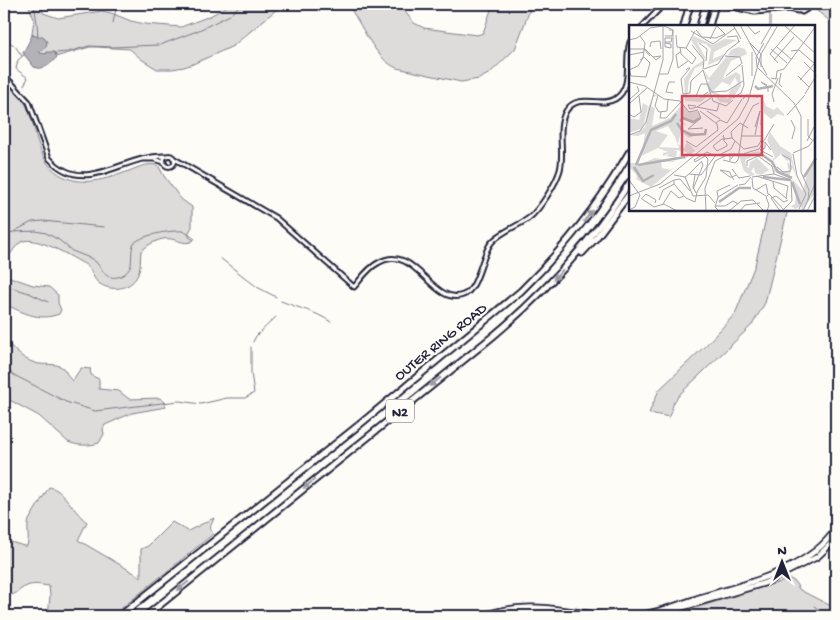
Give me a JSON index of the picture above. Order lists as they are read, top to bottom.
{
  "streets": {
    "highway": ["OUTER RING ROAD", "N2"]
  },
  "north": "top"
}
